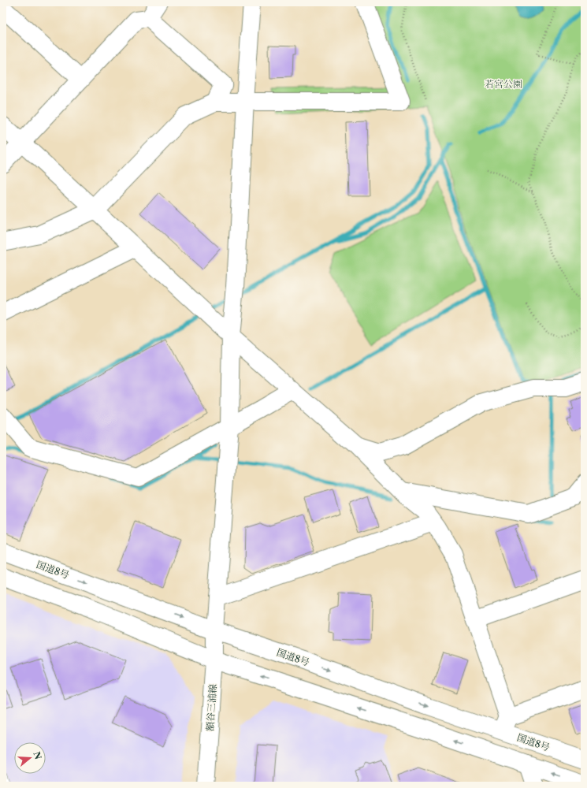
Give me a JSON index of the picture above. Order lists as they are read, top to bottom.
{
  "streets": {
    "main road": ["国道8号", "額谷三浦線"]
  },
  "crossings": [
    ["国道8号", "額谷三浦線"]
  ],
  "parks": ["若宮公園"],
  "north": "right"
}
